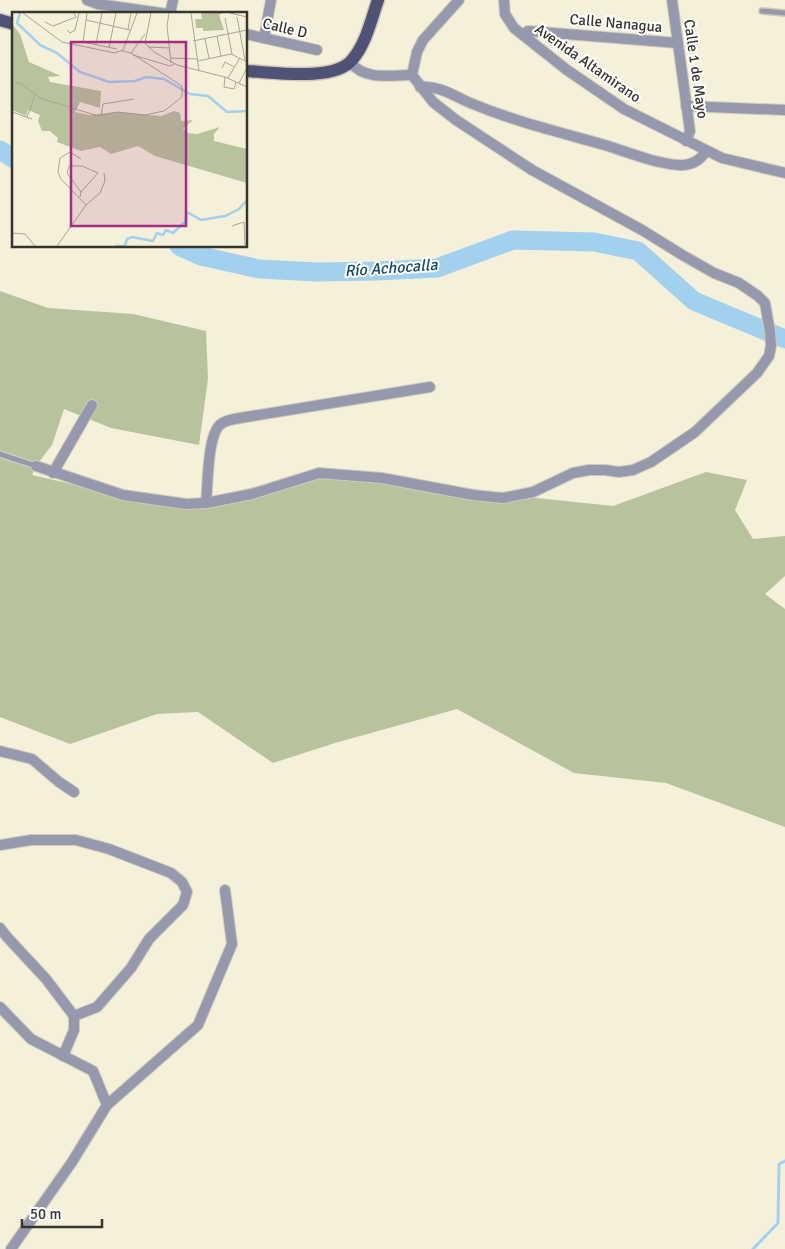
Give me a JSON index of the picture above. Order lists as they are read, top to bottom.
{
  "streets": {
    "street": [
      "Calle Nanagua",
      "Calle D",
      "Avenida Altamirano",
      "Calle 1 de Mayo"
    ]
  },
  "crossings": [
    ["Calle Nanagua", "Avenida Altamirano"],
    ["Calle Nanagua", "Calle 1 de Mayo"],
    ["Avenida Altamirano", "Calle 1 de Mayo"]
  ],
  "water": ["Río Achocalla"],
  "scale_bar": "50 m"
}
